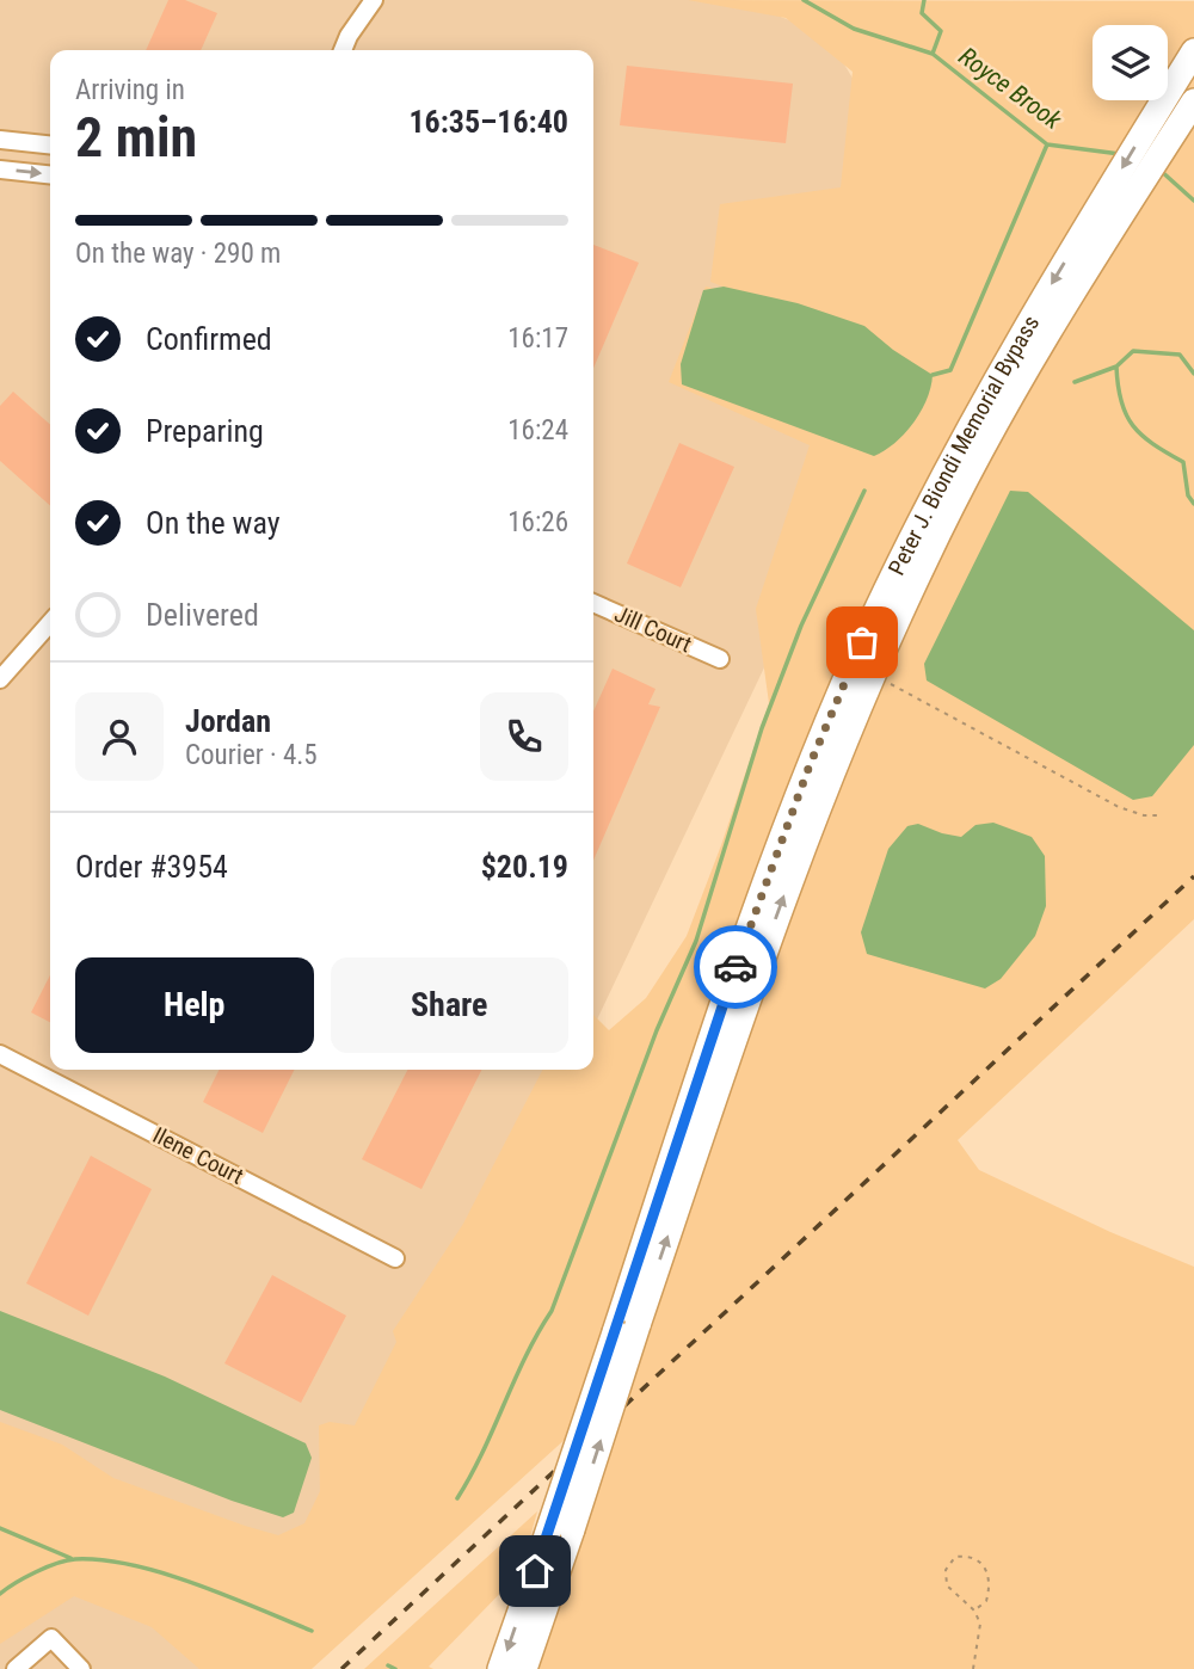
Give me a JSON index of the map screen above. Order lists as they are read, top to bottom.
{
  "streets": {
    "highway": ["Peter J. Biondi Memorial Bypass"],
    "street": ["Jill Court", "Ilene Court"]
  },
  "water": ["Royce Brook"],
  "page": {
    "heading": ["2 min", "Arriving in", "16:35–16:40"],
    "panel": [
      "Jordan",
      "Courier · 4.5",
      "Order #3954",
      "$20.19"
    ],
    "bar": "On the way · 290 m",
    "list": [
      ["Confirmed", "16:17"],
      ["Preparing", "16:24"],
      ["On the way", "16:26"],
      "Delivered"
    ],
    "buttons": ["Help", "Share"]
  }
}
